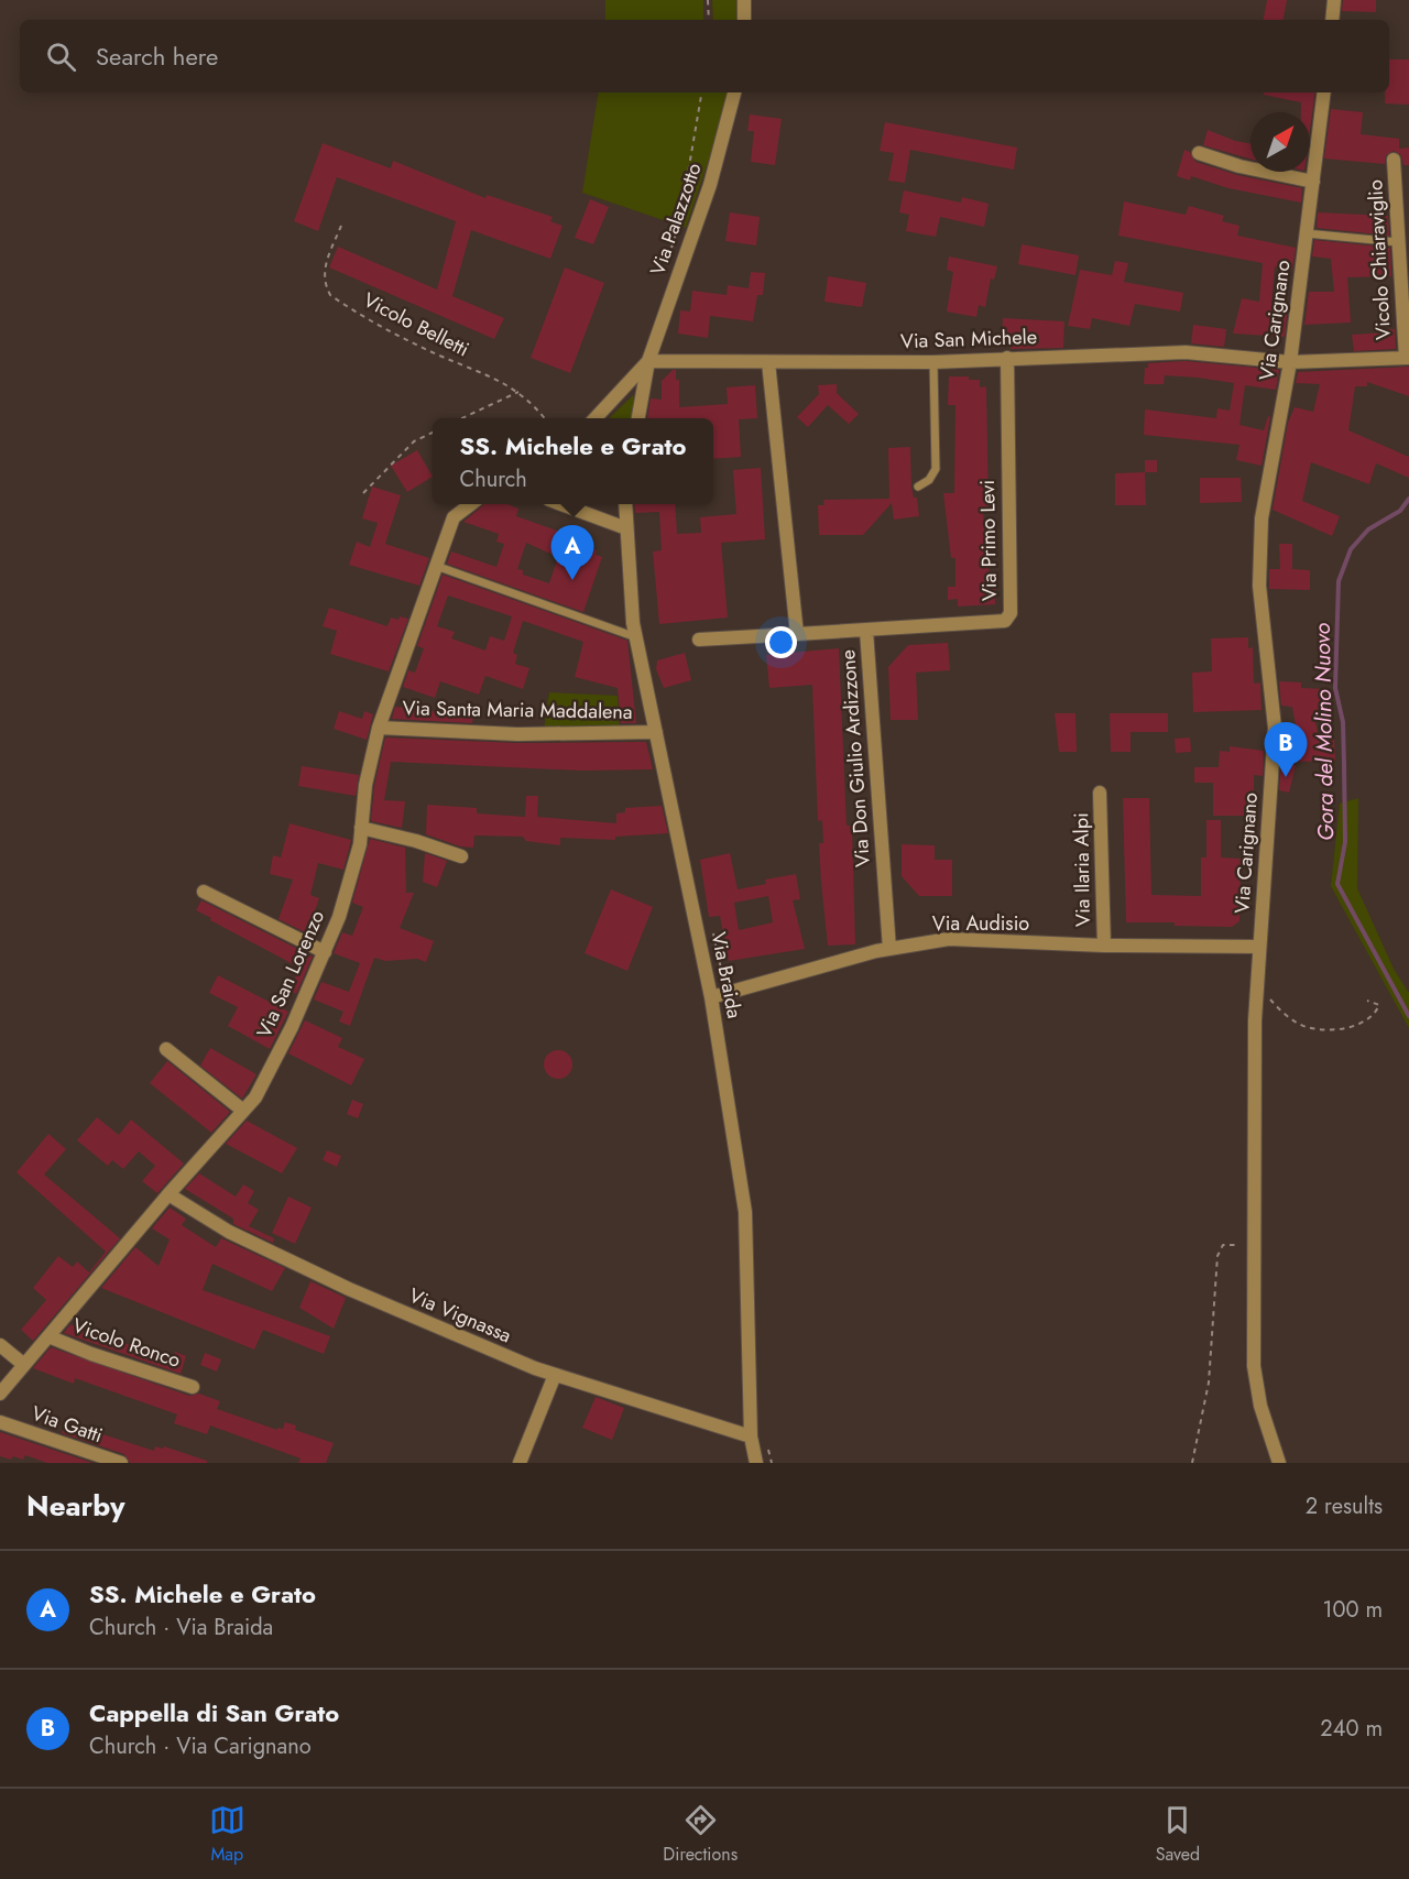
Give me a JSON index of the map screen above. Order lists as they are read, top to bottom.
{
  "streets": {
    "street": [
      "Via Palazzotto",
      "Vicolo Chiaraviglio",
      "Via Carignano",
      "Via San Michele",
      "Via Primo Levi",
      "Via Santa Maria Maddalena",
      "Via Don Giulio Ardizzone",
      "Via Ilaria Alpi",
      "Via Audisio",
      "Via San Lorenzo",
      "Via Braida",
      "Via Vignassa",
      "Vicolo Ronco",
      "Via Gatti"
    ],
    "path": ["Vicolo Belletti"]
  },
  "crossings": [
    ["Via Palazzotto", "Via San Michele"],
    ["Vicolo Chiaraviglio", "Via San Michele"],
    ["Via Carignano", "Via San Michele"],
    ["Via Carignano", "Via Audisio"],
    ["Via San Michele", "Via Primo Levi"],
    ["Via Primo Levi", "Via Don Giulio Ardizzone"],
    ["Via Santa Maria Maddalena", "Via San Lorenzo"],
    ["Via Santa Maria Maddalena", "Via Braida"],
    ["Via Don Giulio Ardizzone", "Via Audisio"],
    ["Via Ilaria Alpi", "Via Audisio"],
    ["Via Audisio", "Via Braida"],
    ["Via San Lorenzo", "Via Vignassa"],
    ["Via San Lorenzo", "Vicolo Ronco"],
    ["Via Braida", "Via Vignassa"]
  ],
  "water": ["Gora del Molino Nuovo"],
  "north": "top right",
  "page": {
    "search": "Search here",
    "popup": ["SS. Michele e Grato", "Church"],
    "pins": ["A", "B"],
    "heading": ["Nearby", "2 results"],
    "list": [
      {
        "mark": "A",
        "name": "SS. Michele e Grato",
        "note": "Church · Via Braida",
        "value": "100 m"
      },
      {
        "mark": "B",
        "name": "Cappella di San Grato",
        "note": "Church · Via Carignano",
        "value": "240 m"
      }
    ],
    "nav": ["Map", "Directions", "Saved"]
  }
}
